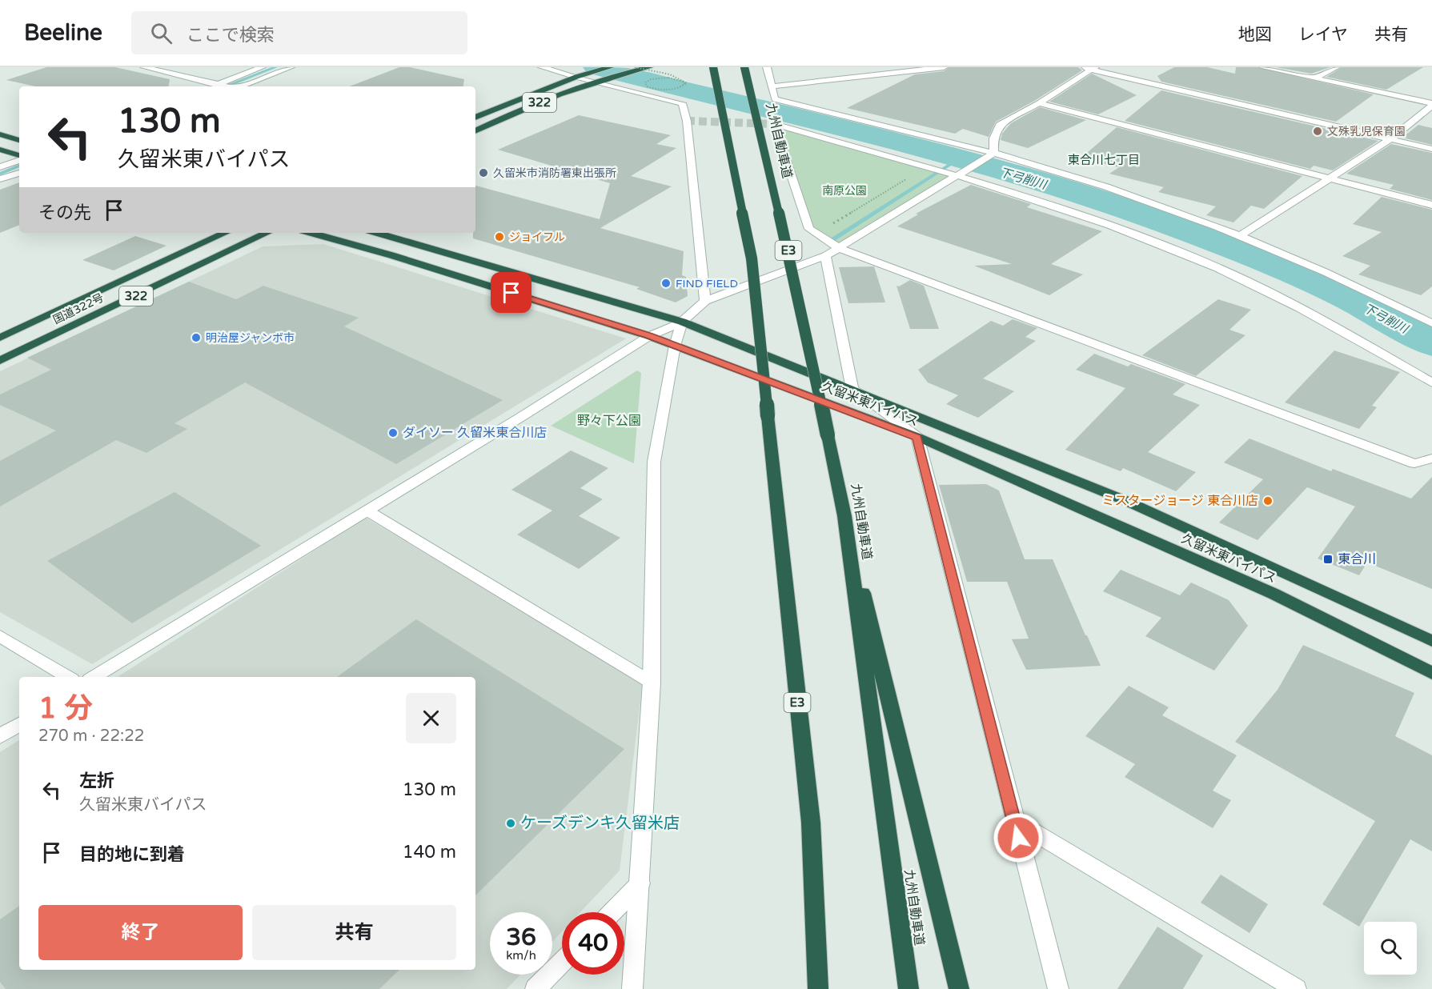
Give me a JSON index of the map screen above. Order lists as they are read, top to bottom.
{
  "streets": {
    "highway": [
      "322",
      "九州自動車道",
      "E3",
      "国道322号",
      "久留米東バイパス"
    ]
  },
  "districts": ["東合川七丁目"],
  "water": ["下弓削川"],
  "parks": ["南原公園", "野々下公園"],
  "places": {
    "other": [
      "文殊乳児保育園",
      "久留米市消防署東出張所",
      "ジョイフル",
      "FIND FIELD",
      "明治屋ジャンボ市",
      "ダイソー 久留米東合川店",
      "ミスタージョージ 東合川店",
      "ケーズデンキ久留米店"
    ],
    "transit": ["東合川"]
  },
  "page": {
    "header": "Beeline",
    "search": "ここで検索",
    "nav": ["地図", "レイヤ", "共有"],
    "turn": ["130 m", "久留米東バイパス"],
    "then": "その先",
    "heading": ["1 分", "270 m · 22:22"],
    "list": [
      {
        "name": "左折",
        "note": "久留米東バイパス",
        "value": "130 m"
      },
      {
        "name": "目的地に到着",
        "value": "140 m"
      }
    ],
    "buttons": ["終了", "共有"],
    "speed": "36 km/h",
    "limit": "40"
  }
}
